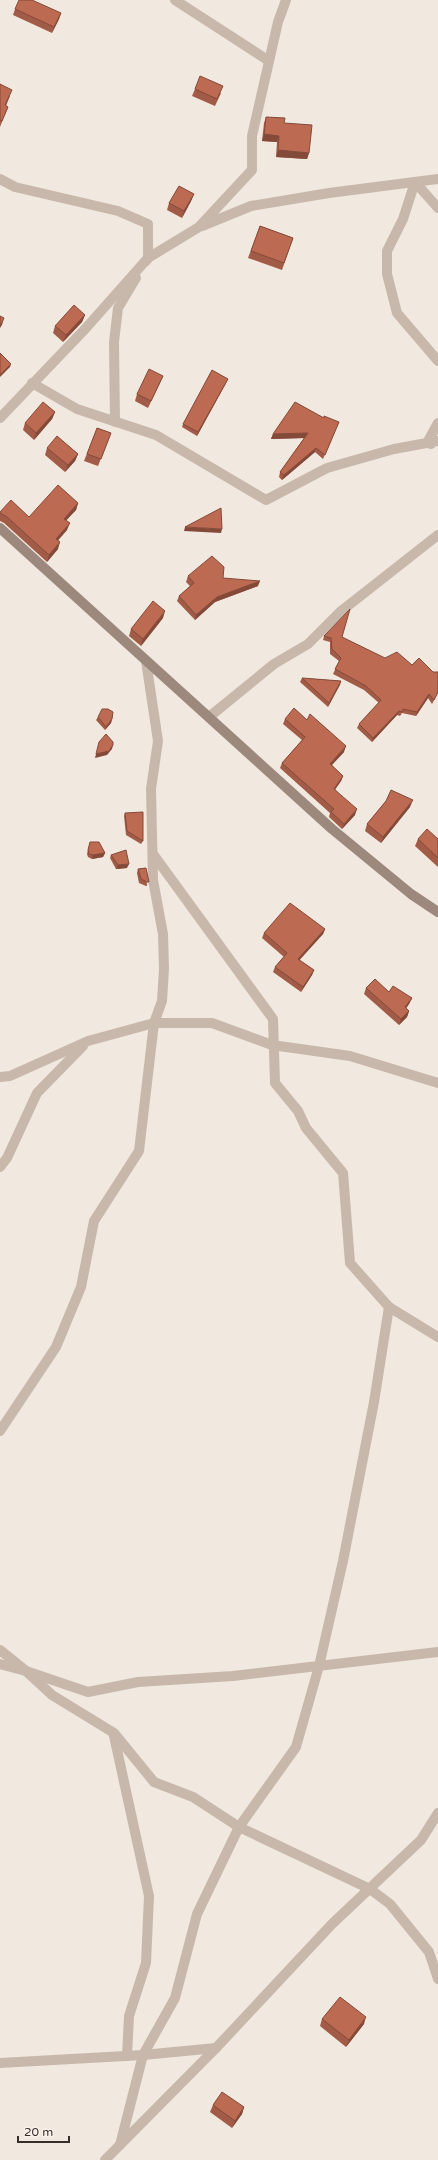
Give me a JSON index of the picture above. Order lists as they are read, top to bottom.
{
  "scale_bar": "20 m"
}
